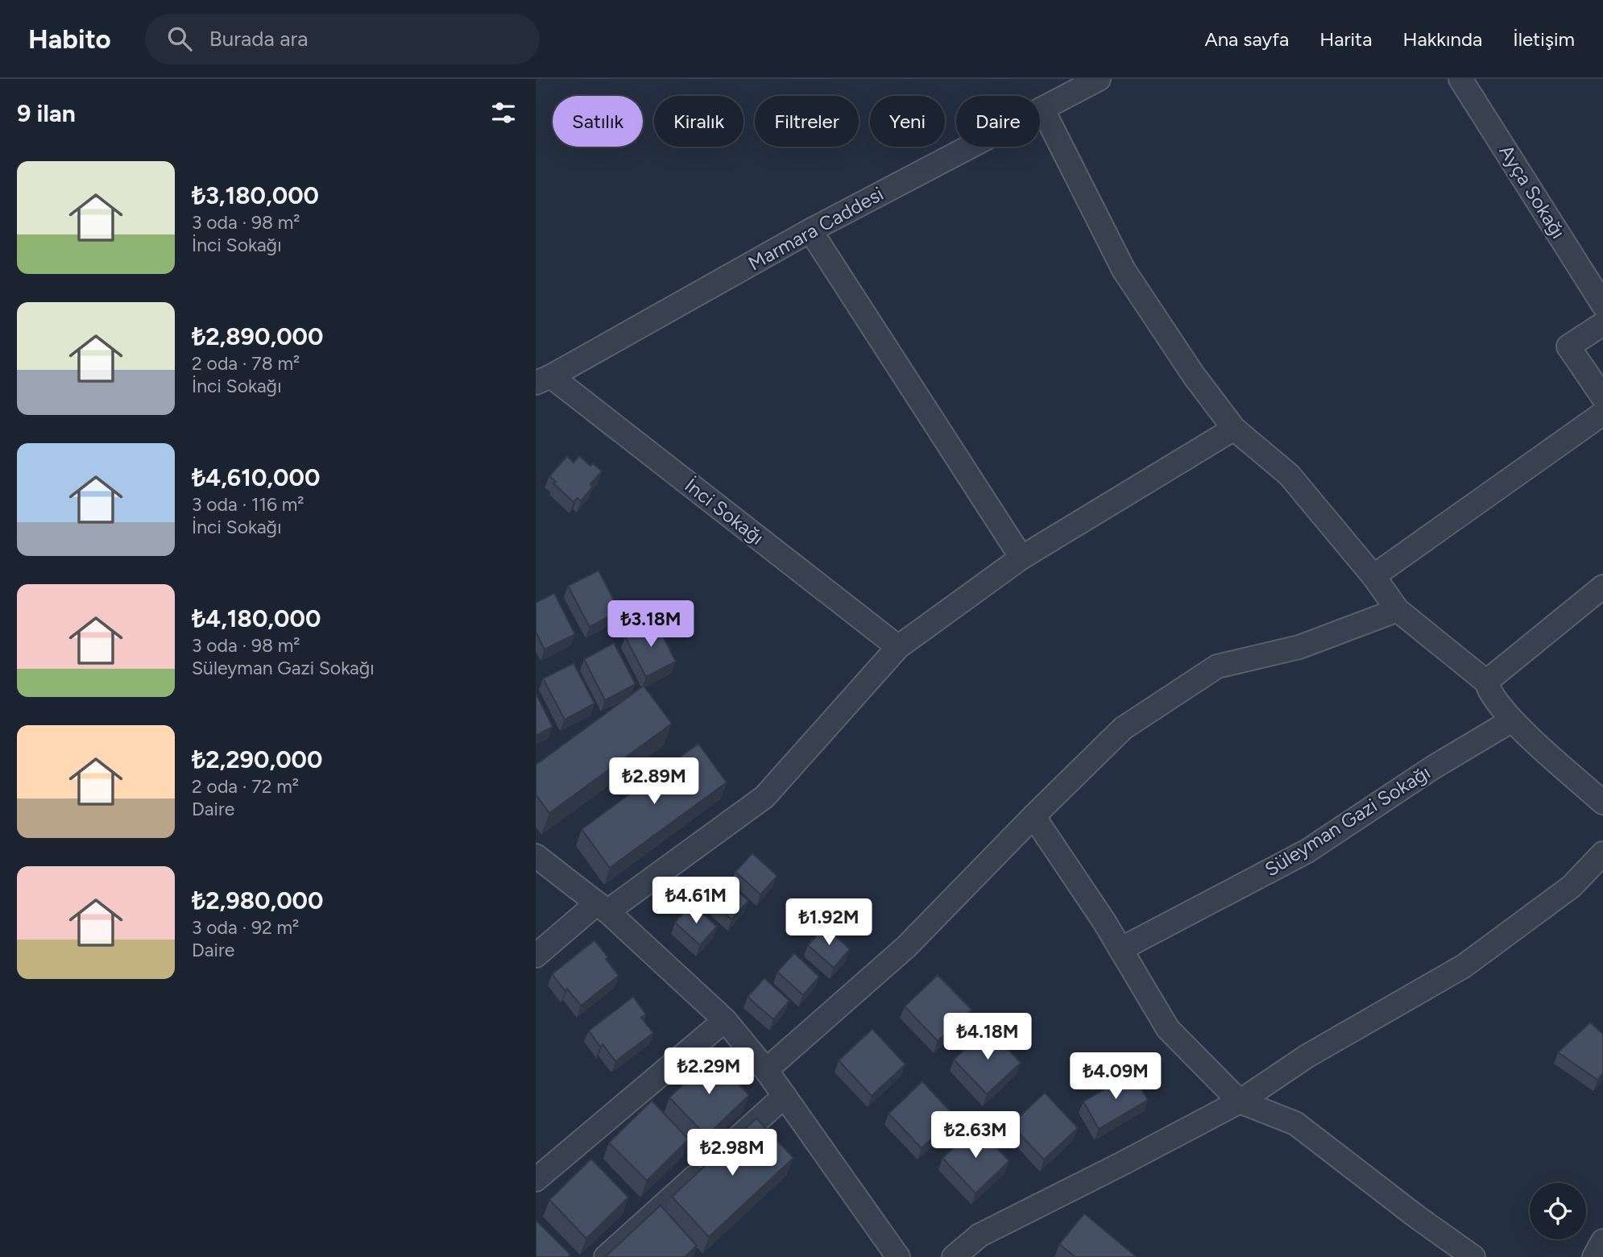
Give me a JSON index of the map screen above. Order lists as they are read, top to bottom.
{
  "streets": {
    "street": [
      "Ayça Sokağı",
      "Marmara Caddesi",
      "İnci Sokağı",
      "Süleyman Gazi Sokağı"
    ]
  },
  "crossings": [
    ["Marmara Caddesi", "İnci Sokağı"]
  ],
  "page": {
    "header": "Habito",
    "search": "Burada ara",
    "nav": [
      "Ana sayfa",
      "Harita",
      "Hakkında",
      "İletişim"
    ],
    "heading": "9 ilan",
    "chip": [
      "Satılık",
      "Kiralık",
      "Filtreler",
      "Yeni",
      "Daire"
    ],
    "list": [
      {
        "name": "₺3,180,000",
        "note": "3 oda · 98 m² · İnci Sokağı"
      },
      {
        "name": "₺2,890,000",
        "note": "2 oda · 78 m² · İnci Sokağı"
      },
      {
        "name": "₺4,610,000",
        "note": "3 oda · 116 m² · İnci Sokağı"
      },
      {
        "name": "₺4,180,000",
        "note": "3 oda · 98 m² · Süleyman Gazi Sokağı"
      },
      {
        "name": "₺2,290,000",
        "note": "2 oda · 72 m² · Daire"
      },
      {
        "name": "₺2,980,000",
        "note": "3 oda · 92 m² · Daire"
      }
    ],
    "price": [
      "₺3.18M",
      "₺2.89M",
      "₺4.61M",
      "₺1.92M",
      "₺4.18M",
      "₺2.29M",
      "₺4.09M",
      "₺2.63M",
      "₺2.98M"
    ]
  }
}
